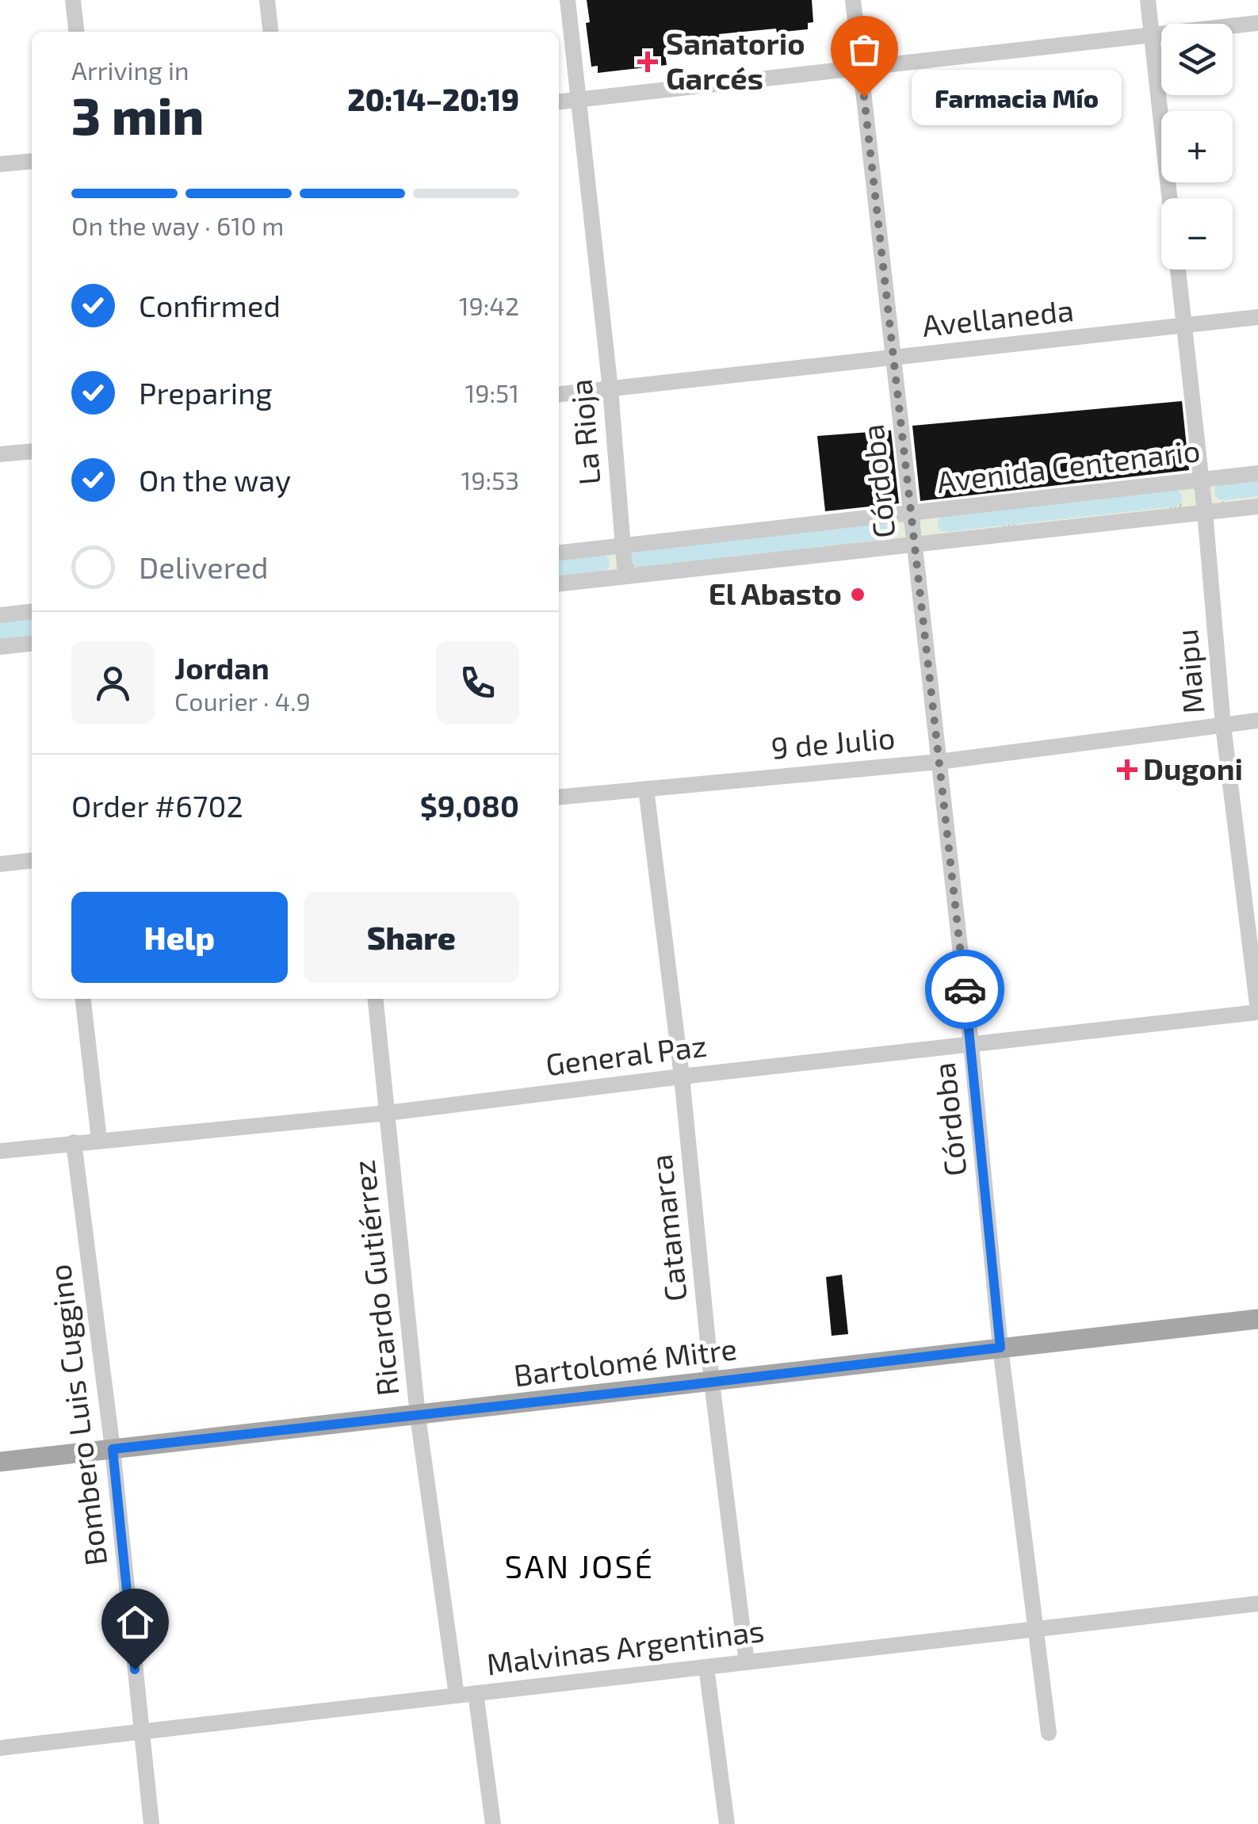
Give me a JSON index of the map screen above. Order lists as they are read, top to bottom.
{
  "streets": {
    "main road": ["Bartolomé Mitre"],
    "street": [
      "Avellaneda",
      "La Rioja",
      "Avenida Centenario",
      "Córdoba",
      "Maipu",
      "9 de Julio",
      "General Paz",
      "Catamarca",
      "Ricardo Gutiérrez",
      "Bombero Luis Cuggino",
      "Malvinas Argentinas"
    ]
  },
  "crossings": [
    ["Avellaneda", "La Rioja"],
    ["Avellaneda", "Córdoba"],
    ["Avellaneda", "Maipu"],
    ["La Rioja", "Avenida Centenario"],
    ["Avenida Centenario", "Córdoba"],
    ["Avenida Centenario", "Maipu"],
    ["Córdoba", "9 de Julio"],
    ["Córdoba", "General Paz"],
    ["Córdoba", "Bartolomé Mitre"],
    ["Córdoba", "Malvinas Argentinas"],
    ["Maipu", "9 de Julio"],
    ["Maipu", "General Paz"],
    ["9 de Julio", "Catamarca"],
    ["General Paz", "Catamarca"],
    ["General Paz", "Ricardo Gutiérrez"],
    ["General Paz", "Bombero Luis Cuggino"],
    ["Catamarca", "Bartolomé Mitre"],
    ["Catamarca", "Malvinas Argentinas"],
    ["Ricardo Gutiérrez", "Bartolomé Mitre"],
    ["Ricardo Gutiérrez", "Malvinas Argentinas"],
    ["Bartolomé Mitre", "Bombero Luis Cuggino"],
    ["Bombero Luis Cuggino", "Malvinas Argentinas"]
  ],
  "districts": ["SAN JOSÉ"],
  "places": {
    "health": ["Sanatorio Garcés", "Dugoni"],
    "other": ["Farmacia Mío", "El Abasto"]
  },
  "page": {
    "map_buttons": ["+", "−"],
    "heading": ["3 min", "Arriving in", "20:14–20:19"],
    "panel": [
      "Jordan",
      "Courier · 4.9",
      "Order #6702",
      "$9,080"
    ],
    "bubble": "Farmacia Mío",
    "bar": "On the way · 610 m",
    "list": [
      ["Confirmed", "19:42"],
      ["Preparing", "19:51"],
      ["On the way", "19:53"],
      "Delivered"
    ],
    "buttons": ["Help", "Share"]
  }
}
